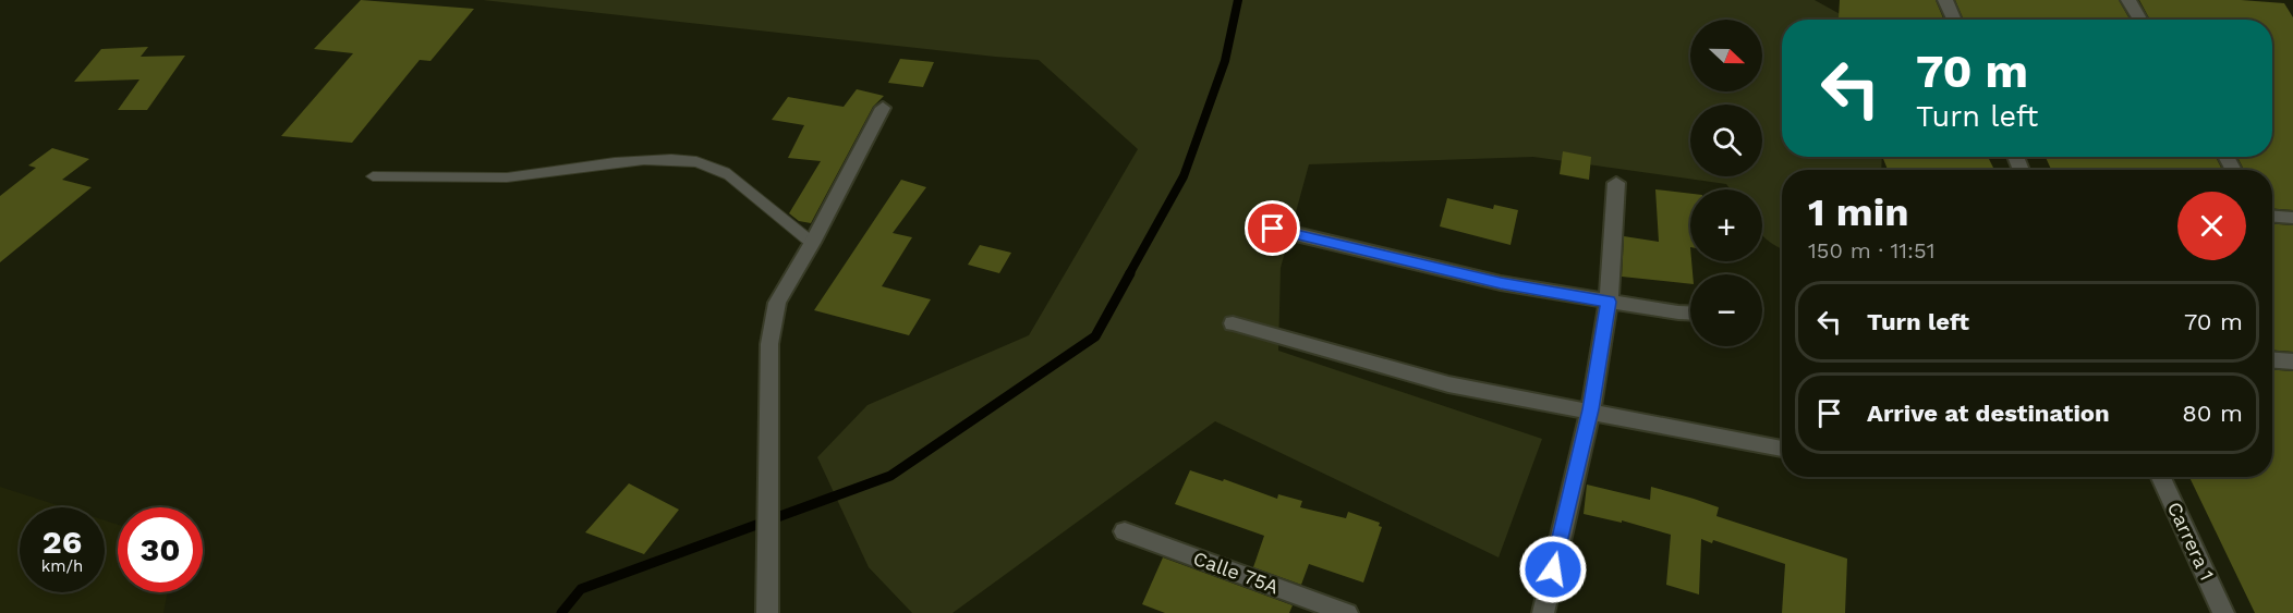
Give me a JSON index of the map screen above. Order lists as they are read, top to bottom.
{
  "streets": {
    "street": ["Carrera 1", "Calle 75A"]
  },
  "north": "right",
  "page": {
    "map_buttons": ["+", "−"],
    "turn": ["70 m", "Turn left"],
    "heading": ["1 min", "150 m · 11:51"],
    "list": [
      {
        "name": "Turn left",
        "value": "70 m"
      },
      {
        "name": "Arrive at destination",
        "value": "80 m"
      }
    ],
    "speed": "26 km/h",
    "limit": "30"
  }
}
